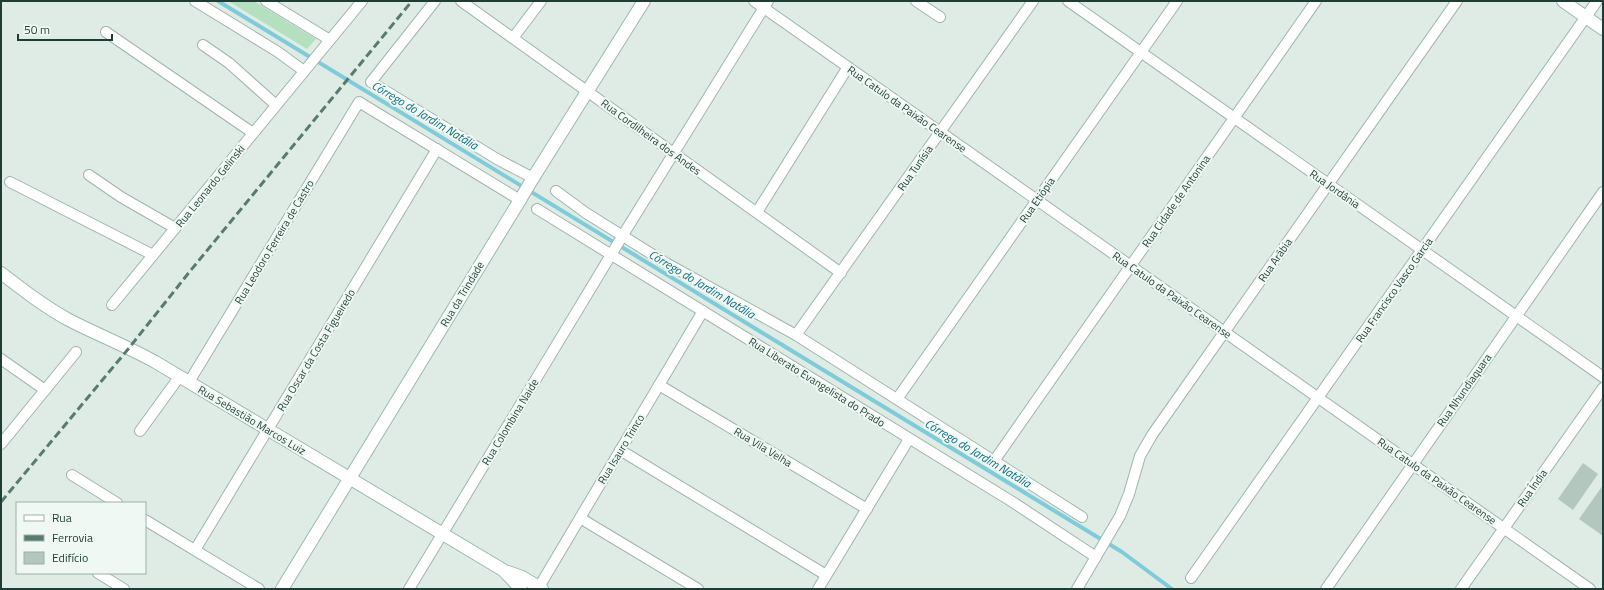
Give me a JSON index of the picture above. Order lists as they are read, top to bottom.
{
  "streets": {
    "main road": ["Rua da Trindade", "Rua Sebastião Marcos Luiz"],
    "street": [
      "Rua Catulo da Paixão Cearense",
      "Rua Cordilheira dos Andes",
      "Rua Tunísia",
      "Rua Leonardo Gelinski",
      "Rua Jordânia",
      "Rua Etiópia",
      "Rua Cidade de Antonina",
      "Rua Leodoro Ferreira de Castro",
      "Rua Arábia",
      "Rua Francisco Vasco Garcia",
      "Rua Oscar da Costa Figueiredo",
      "Rua Liberato Evangelista do Prado",
      "Rua Nhundiaquara",
      "Rua Colombina Naide",
      "Rua Vila Velha",
      "Rua Isauro Trinco",
      "Rua Índia"
    ]
  },
  "crossings": [
    ["Rua Catulo da Paixão Cearense", "Rua Tunísia"],
    ["Rua Catulo da Paixão Cearense", "Rua Etiópia"],
    ["Rua Catulo da Paixão Cearense", "Rua Cidade de Antonina"],
    ["Rua Catulo da Paixão Cearense", "Rua Arábia"],
    ["Rua Catulo da Paixão Cearense", "Rua Francisco Vasco Garcia"],
    ["Rua Catulo da Paixão Cearense", "Rua Nhundiaquara"],
    ["Rua Catulo da Paixão Cearense", "Rua Colombina Naide"],
    ["Rua Catulo da Paixão Cearense", "Rua Índia"],
    ["Rua Cordilheira dos Andes", "Rua Tunísia"],
    ["Rua Cordilheira dos Andes", "Rua da Trindade"],
    ["Rua Cordilheira dos Andes", "Rua Colombina Naide"],
    ["Rua Jordânia", "Rua Etiópia"],
    ["Rua Jordânia", "Rua Cidade de Antonina"],
    ["Rua Jordânia", "Rua Arábia"],
    ["Rua Jordânia", "Rua Francisco Vasco Garcia"],
    ["Rua Jordânia", "Rua Nhundiaquara"],
    ["Rua Leodoro Ferreira de Castro", "Rua Oscar da Costa Figueiredo"],
    ["Rua Leodoro Ferreira de Castro", "Rua Sebastião Marcos Luiz"],
    ["Rua Arábia", "Rua Liberato Evangelista do Prado"],
    ["Rua da Trindade", "Rua Sebastião Marcos Luiz"],
    ["Rua Oscar da Costa Figueiredo", "Rua Sebastião Marcos Luiz"],
    ["Rua Liberato Evangelista do Prado", "Rua Colombina Naide"],
    ["Rua Liberato Evangelista do Prado", "Rua Isauro Trinco"],
    ["Rua Sebastião Marcos Luiz", "Rua Colombina Naide"],
    ["Rua Sebastião Marcos Luiz", "Rua Isauro Trinco"],
    ["Rua Vila Velha", "Rua Isauro Trinco"]
  ],
  "water": ["Córrego do Jardim Natália"],
  "legend": ["Rua", "Ferrovia", "Edifício"],
  "scale_bar": "50 m"
}
